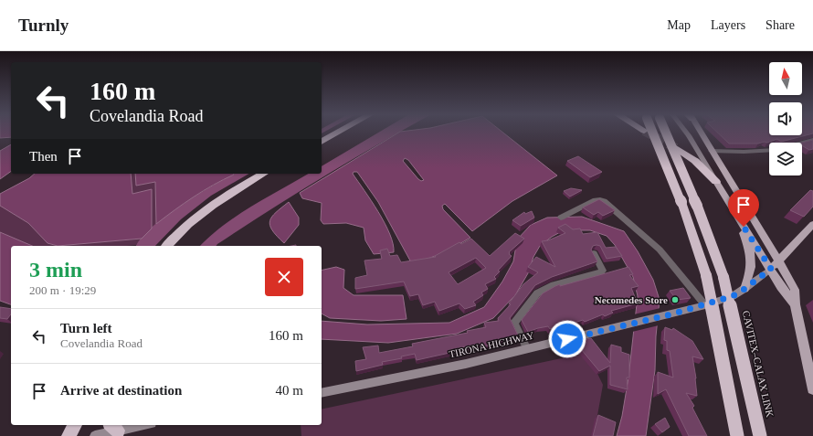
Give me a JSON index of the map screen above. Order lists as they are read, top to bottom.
{
  "streets": {
    "highway": ["CAVITEX–CALAX LINK"],
    "main road": ["TIRONA HIGHWAY"]
  },
  "places": ["Necomedes Store"],
  "north": "top",
  "page": {
    "header": "Turnly",
    "nav": ["Map", "Layers", "Share"],
    "turn": ["160 m", "Covelandia Road"],
    "then": "Then",
    "heading": ["3 min", "200 m · 19:29"],
    "list": [
      {
        "name": "Turn left",
        "note": "Covelandia Road",
        "value": "160 m"
      },
      {
        "name": "Arrive at destination",
        "value": "40 m"
      }
    ]
  }
}
